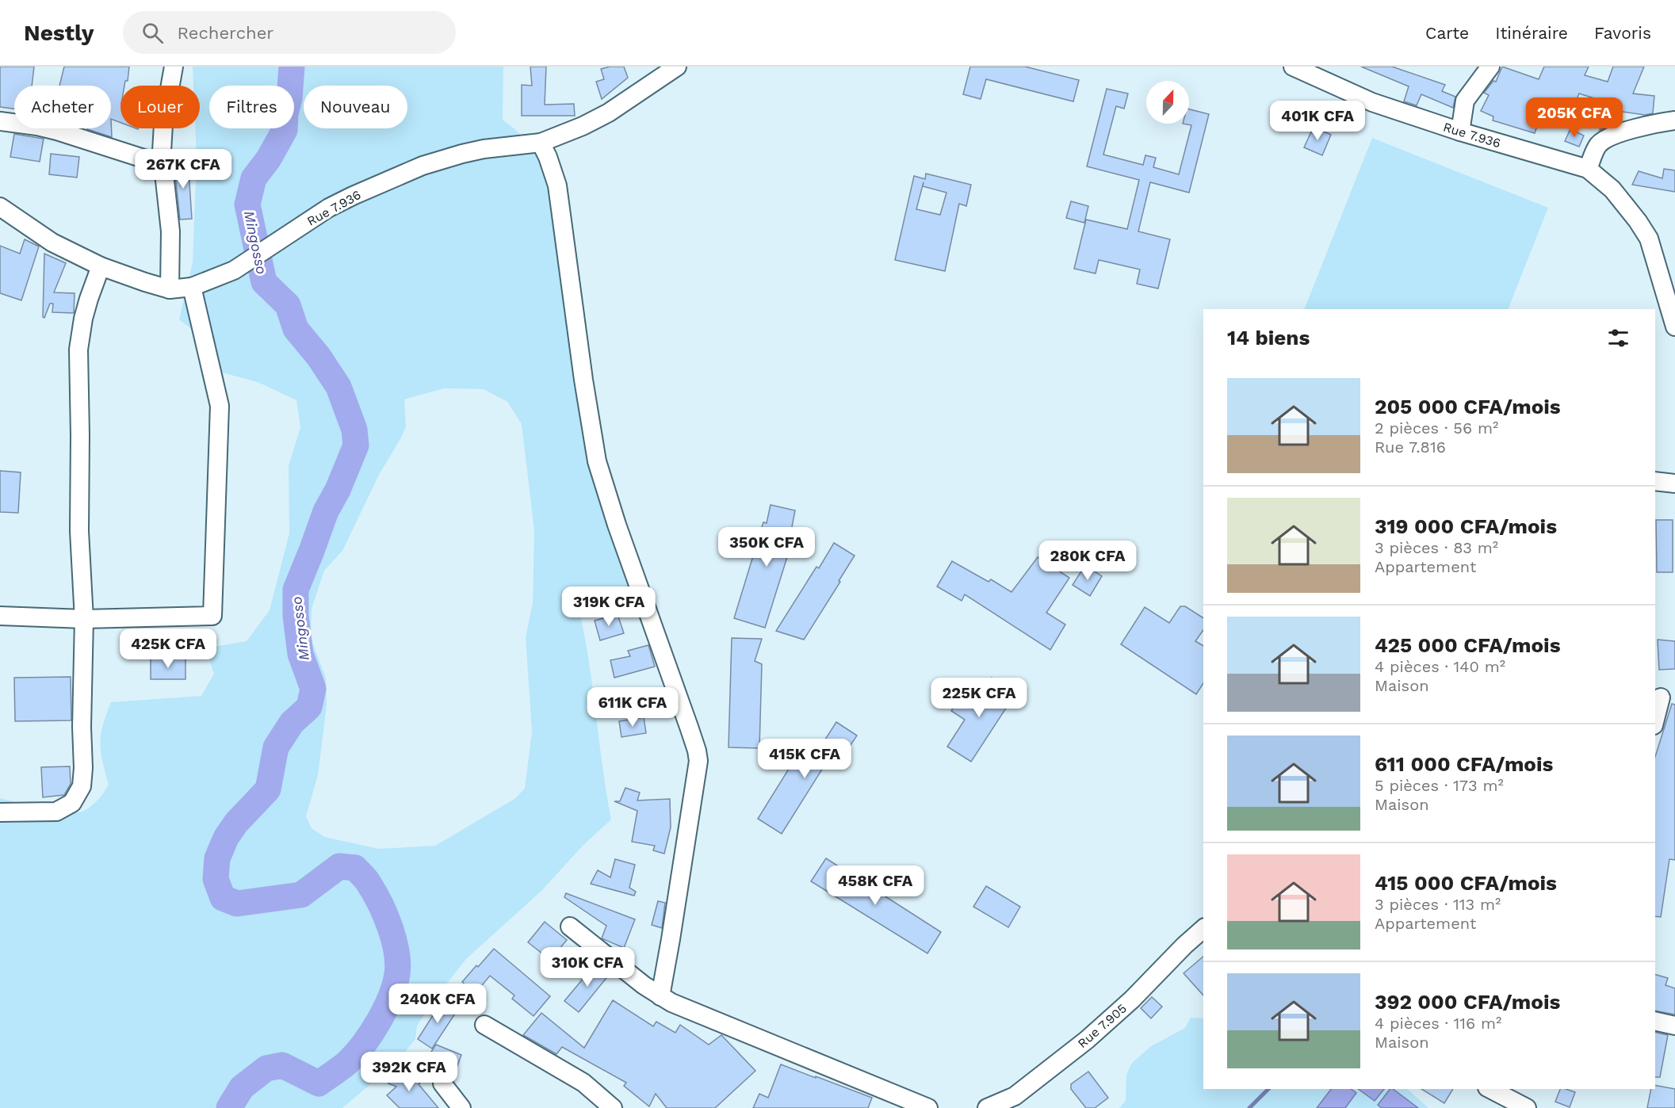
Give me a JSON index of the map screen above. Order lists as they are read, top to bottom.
{
  "streets": {
    "street": ["Rue 7.936", "Rue 7.905"]
  },
  "water": ["Mingosso"],
  "north": "top",
  "page": {
    "header": "Nestly",
    "search": "Rechercher",
    "nav": ["Carte", "Itinéraire", "Favoris"],
    "chip": [
      "Acheter",
      "Louer",
      "Filtres",
      "Nouveau"
    ],
    "price": [
      "205K CFA",
      "401K CFA",
      "267K CFA",
      "350K CFA",
      "280K CFA",
      "319K CFA",
      "425K CFA",
      "225K CFA",
      "611K CFA",
      "415K CFA",
      "458K CFA",
      "310K CFA",
      "240K CFA",
      "392K CFA"
    ],
    "heading": "14 biens",
    "list": [
      {
        "name": "205 000 CFA/mois",
        "note": "2 pièces · 56 m² · Rue 7.816"
      },
      {
        "name": "319 000 CFA/mois",
        "note": "3 pièces · 83 m² · Appartement"
      },
      {
        "name": "425 000 CFA/mois",
        "note": "4 pièces · 140 m² · Maison"
      },
      {
        "name": "611 000 CFA/mois",
        "note": "5 pièces · 173 m² · Maison"
      },
      {
        "name": "415 000 CFA/mois",
        "note": "3 pièces · 113 m² · Appartement"
      },
      {
        "name": "392 000 CFA/mois",
        "note": "4 pièces · 116 m² · Maison"
      }
    ]
  }
}
